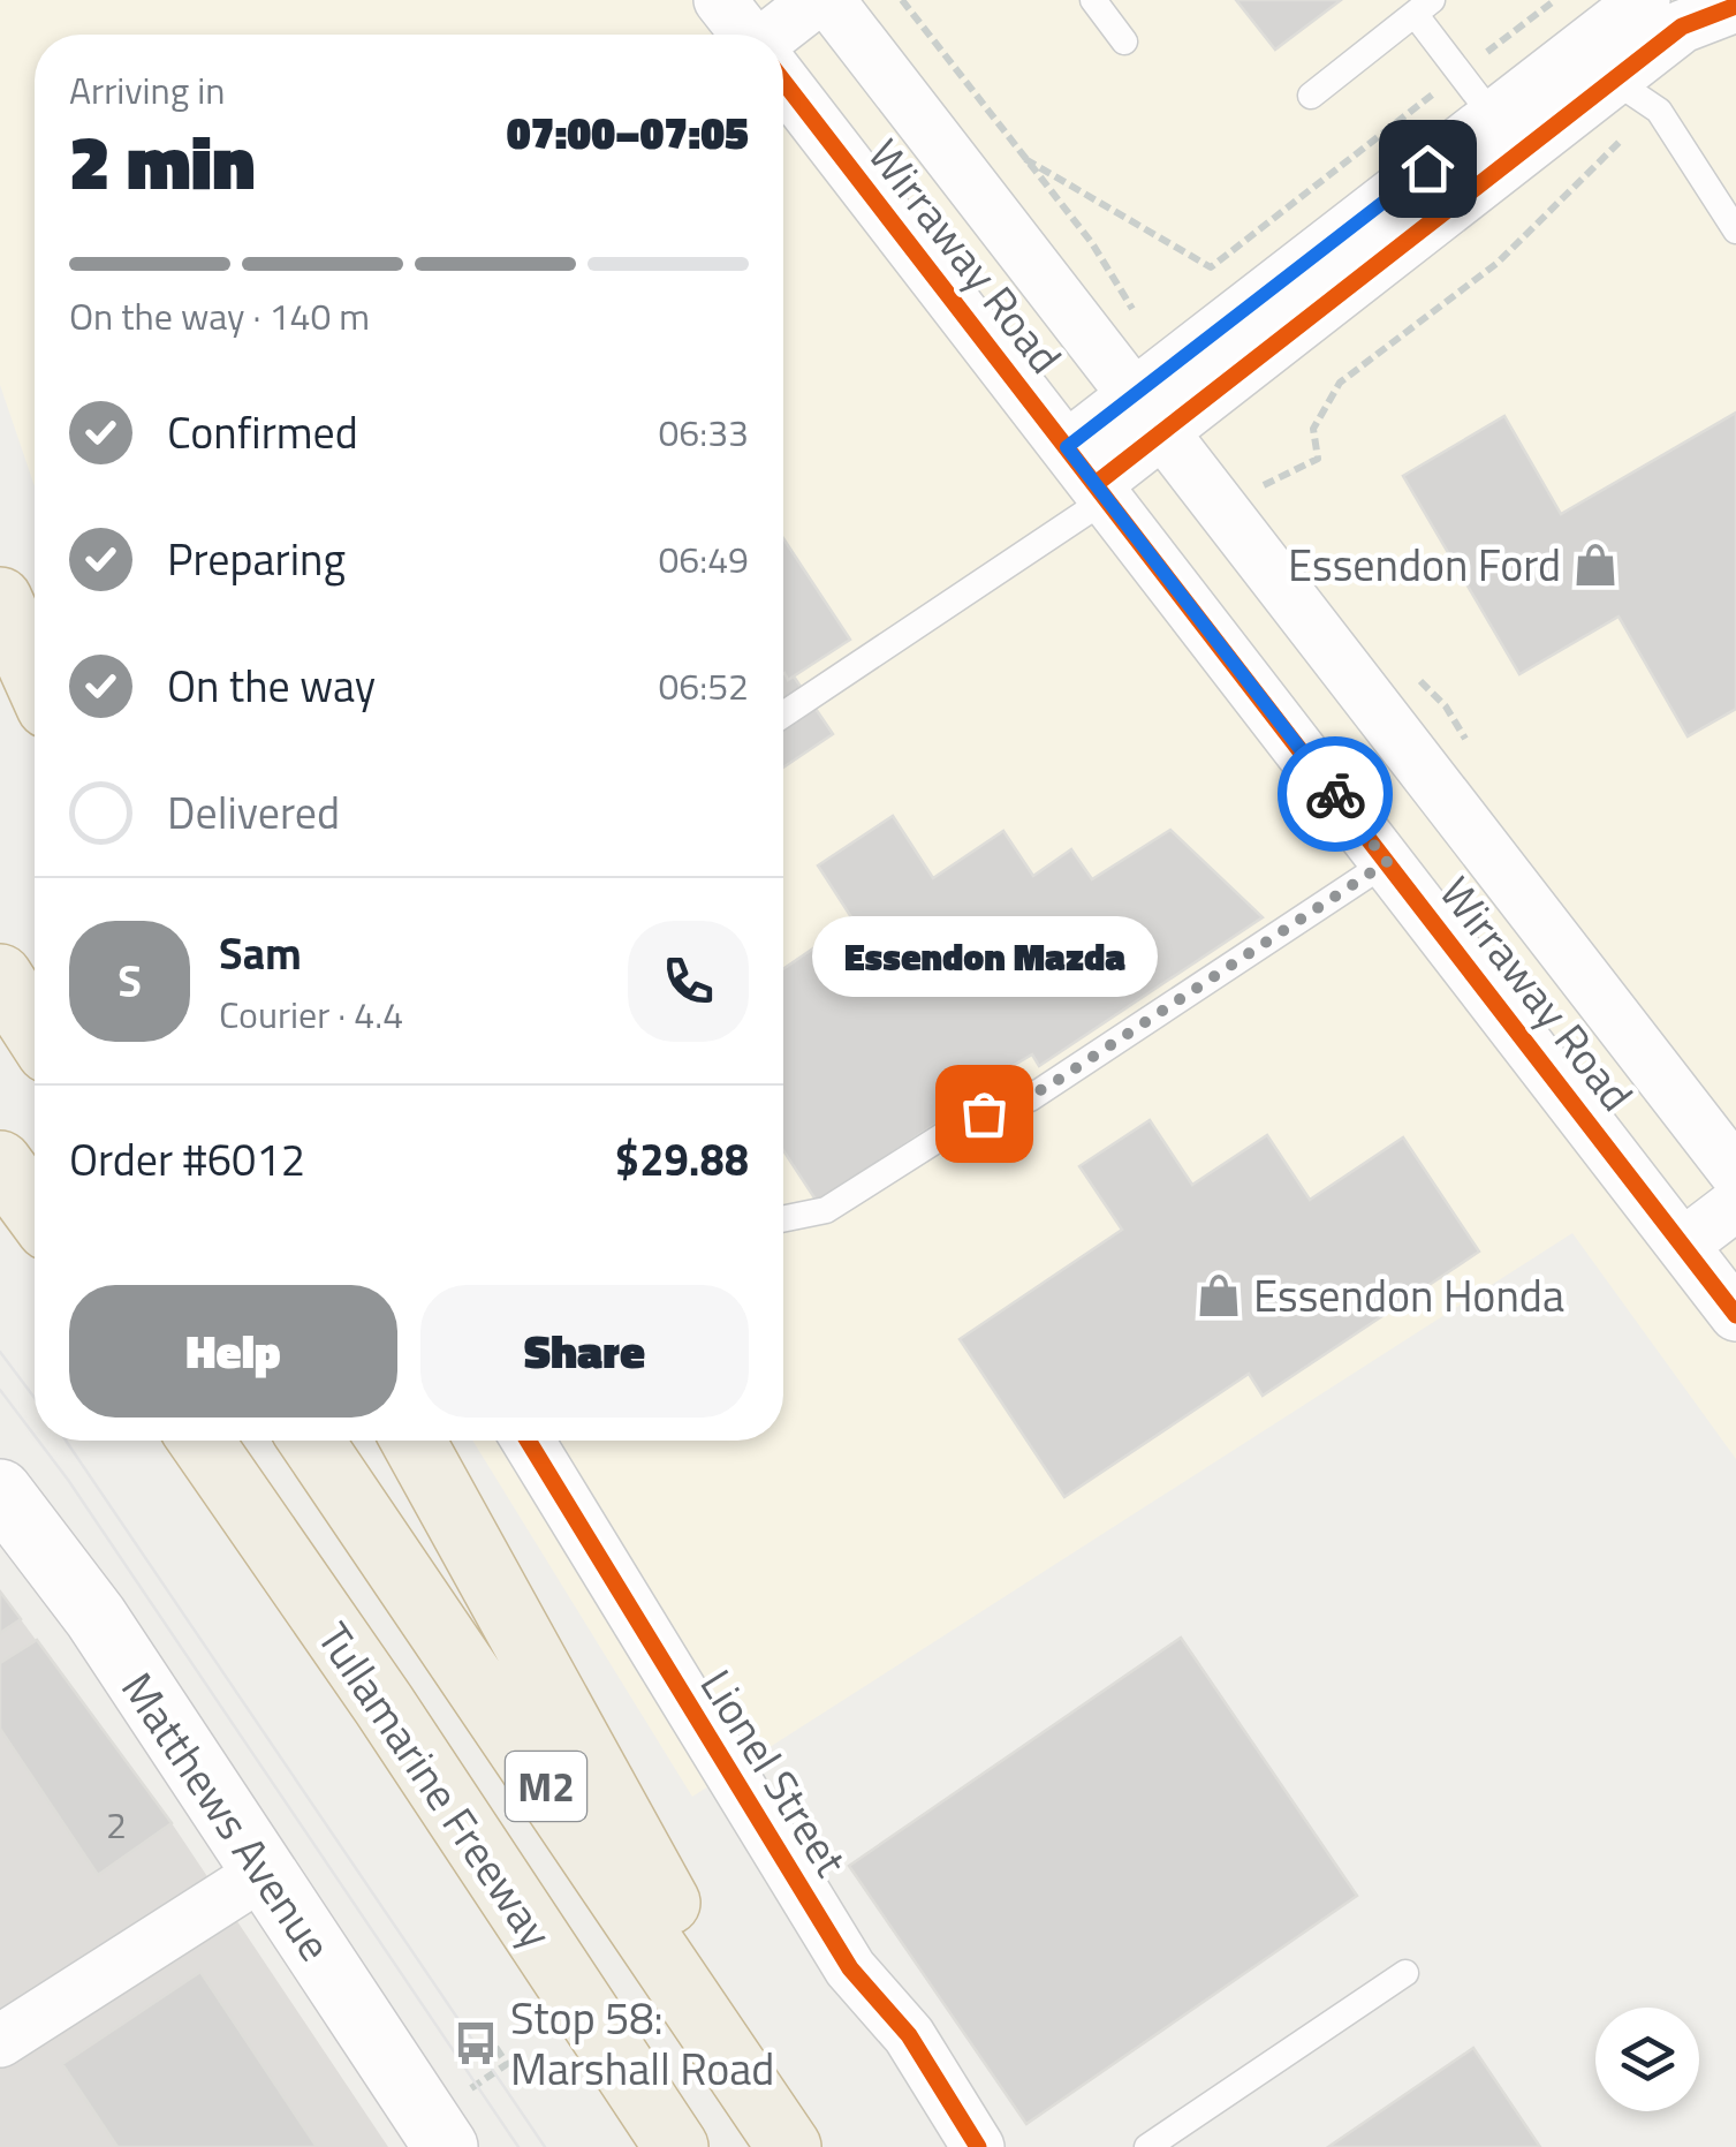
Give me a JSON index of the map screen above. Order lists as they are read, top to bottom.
{
  "streets": {
    "highway": ["Tullamarine Freeway", "M2"],
    "main road": ["Matthews Avenue"],
    "street": ["Wirraway Road", "Lionel Street"]
  },
  "places": {
    "shop": ["Essendon Ford", "Essendon Honda"],
    "other": ["Essendon Mazda"],
    "bus stop": ["Stop 58: Marshall Road"]
  },
  "house_numbers": ["2"],
  "page": {
    "heading": ["2 min", "Arriving in", "07:00–07:05"],
    "panel": [
      "Sam",
      "Courier · 4.4",
      "Order #6012",
      "$29.88"
    ],
    "bar": "On the way · 140 m",
    "list": [
      ["Confirmed", "06:33"],
      ["Preparing", "06:49"],
      ["On the way", "06:52"],
      "Delivered"
    ],
    "bubble": "Essendon Mazda",
    "round": "S",
    "buttons": ["Help", "Share"]
  }
}
